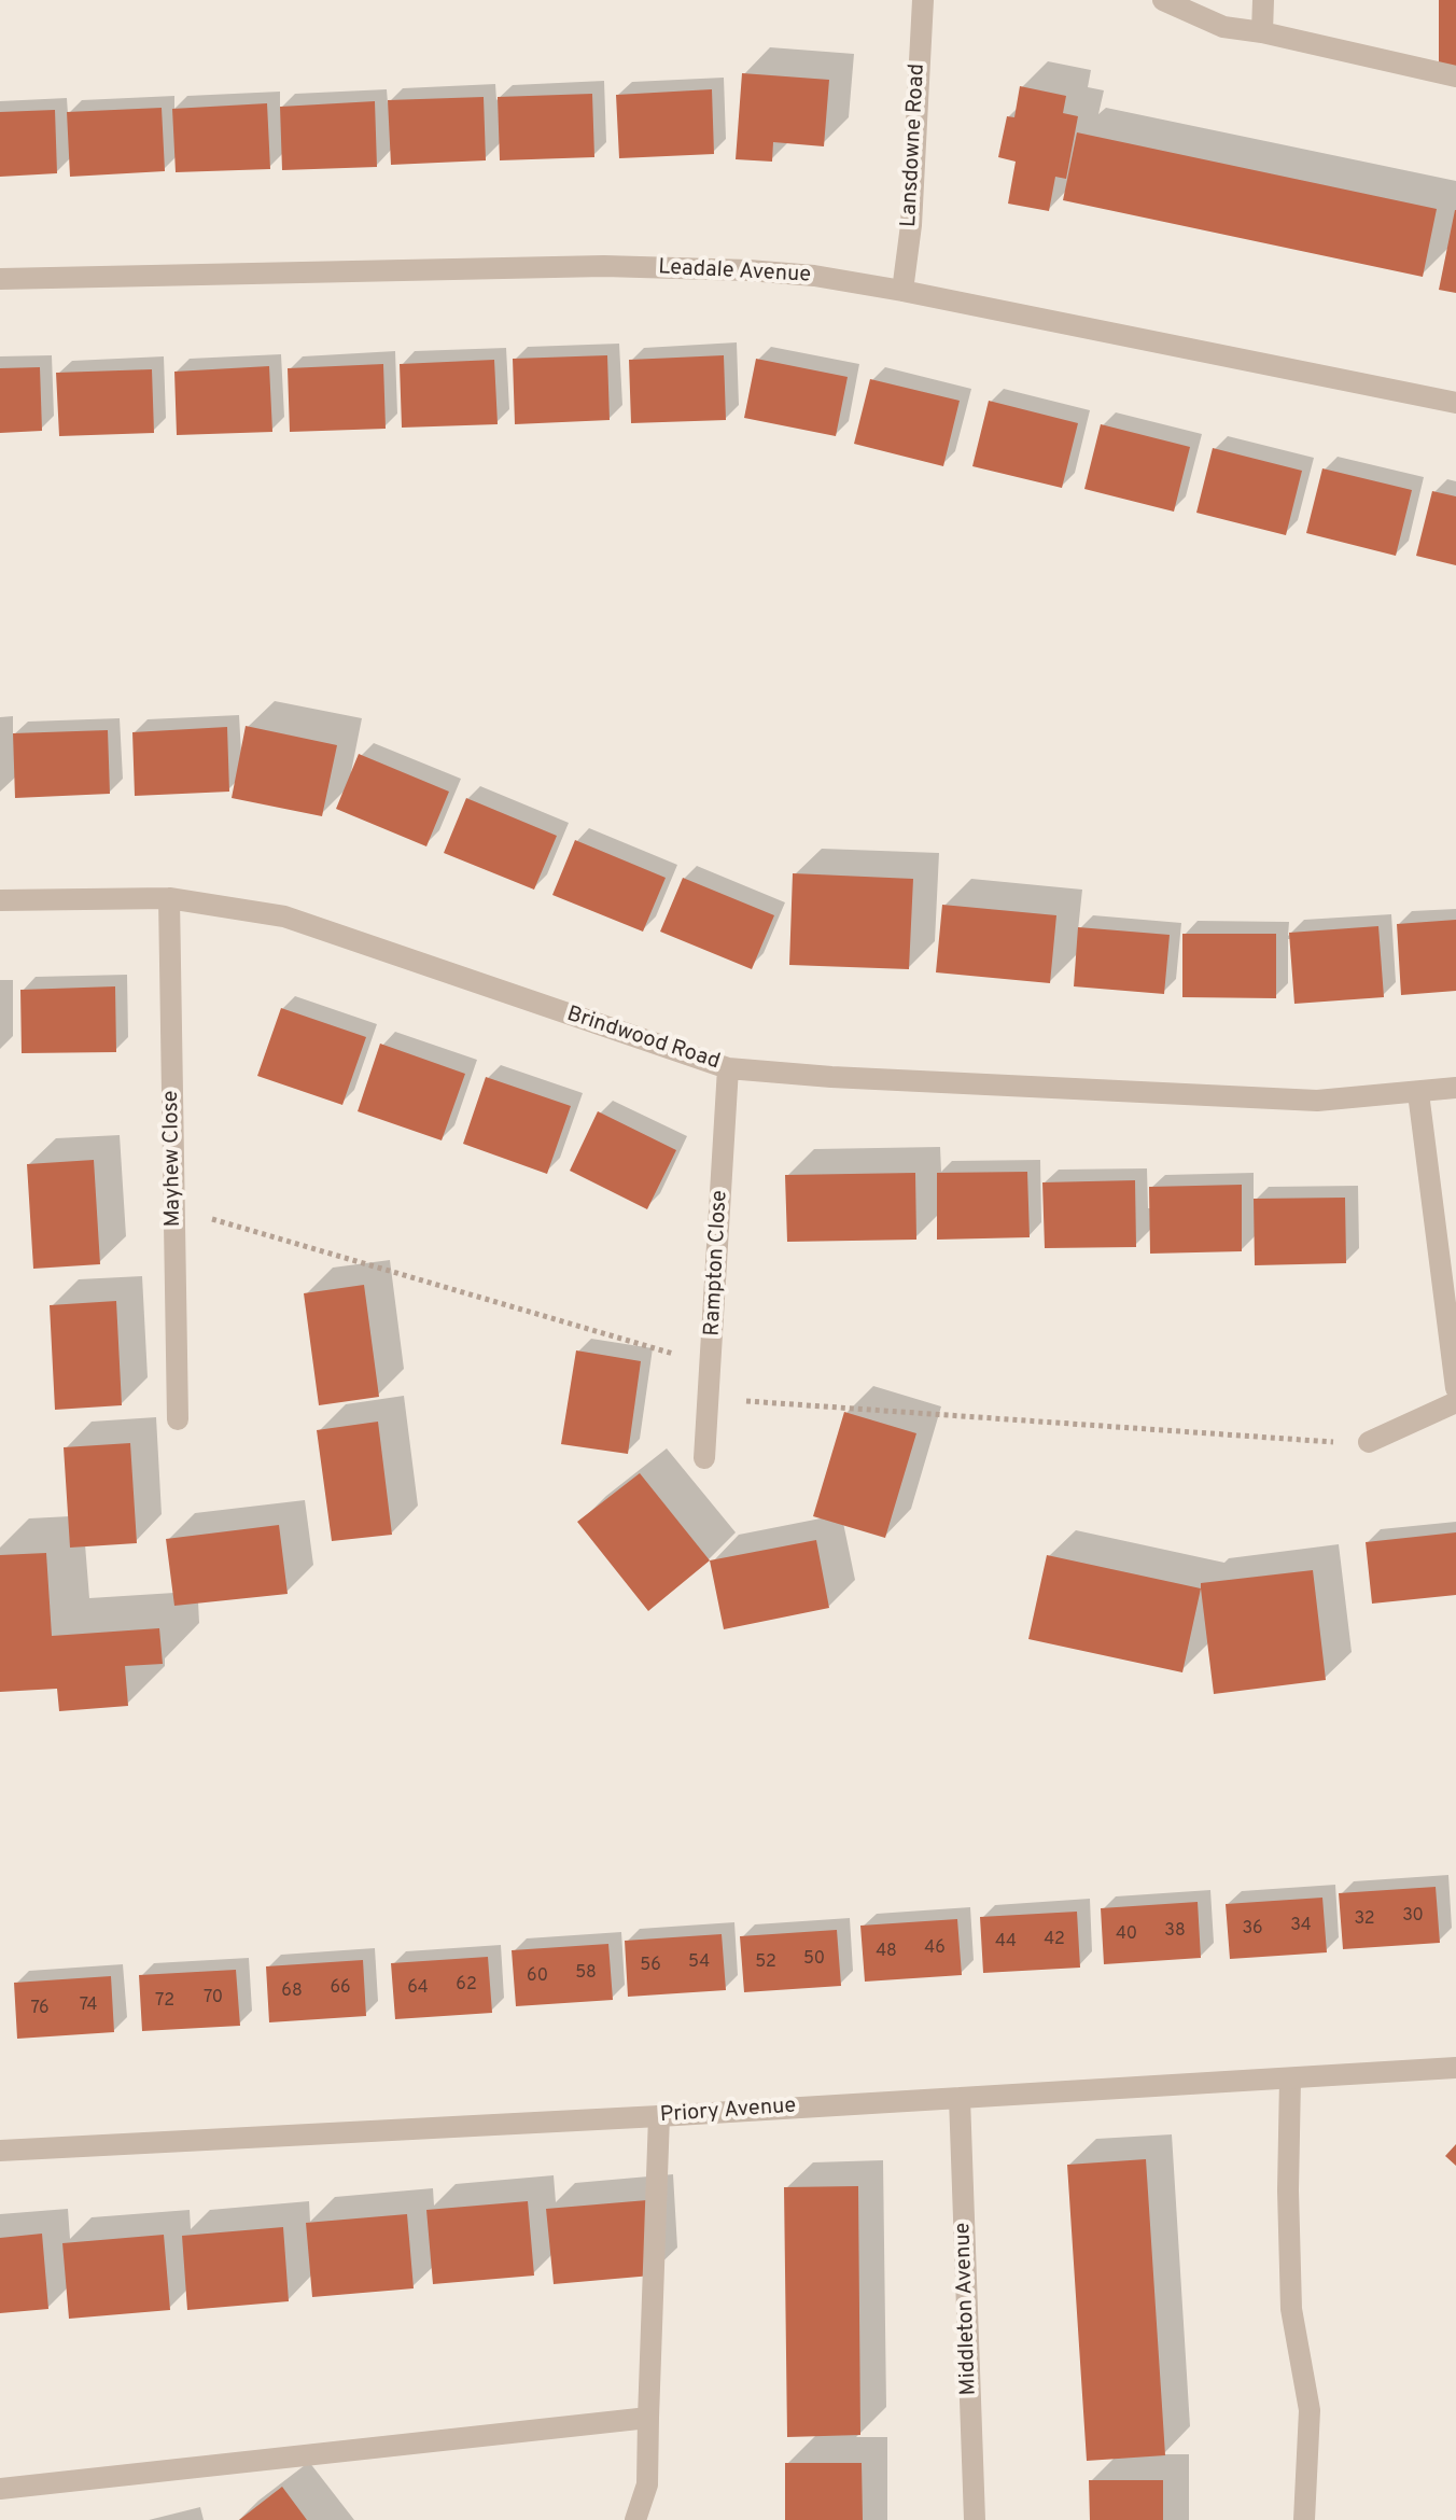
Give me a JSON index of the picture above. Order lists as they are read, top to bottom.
{
  "streets": {
    "street": [
      "Lansdowne Road",
      "Leadale Avenue",
      "Brindwood Road",
      "Mayhew Close",
      "Rampton Close",
      "Priory Avenue",
      "Middleton Avenue"
    ]
  },
  "crossings": [
    ["Lansdowne Road", "Leadale Avenue"],
    ["Brindwood Road", "Mayhew Close"],
    ["Brindwood Road", "Rampton Close"],
    ["Priory Avenue", "Middleton Avenue"]
  ],
  "house_numbers": [
    "30",
    "32",
    "34",
    "36",
    "38",
    "40",
    "42",
    "44",
    "46",
    "48",
    "50",
    "54",
    "52",
    "56",
    "58",
    "60",
    "62",
    "66",
    "64",
    "68",
    "70",
    "72",
    "74",
    "76"
  ]
}
